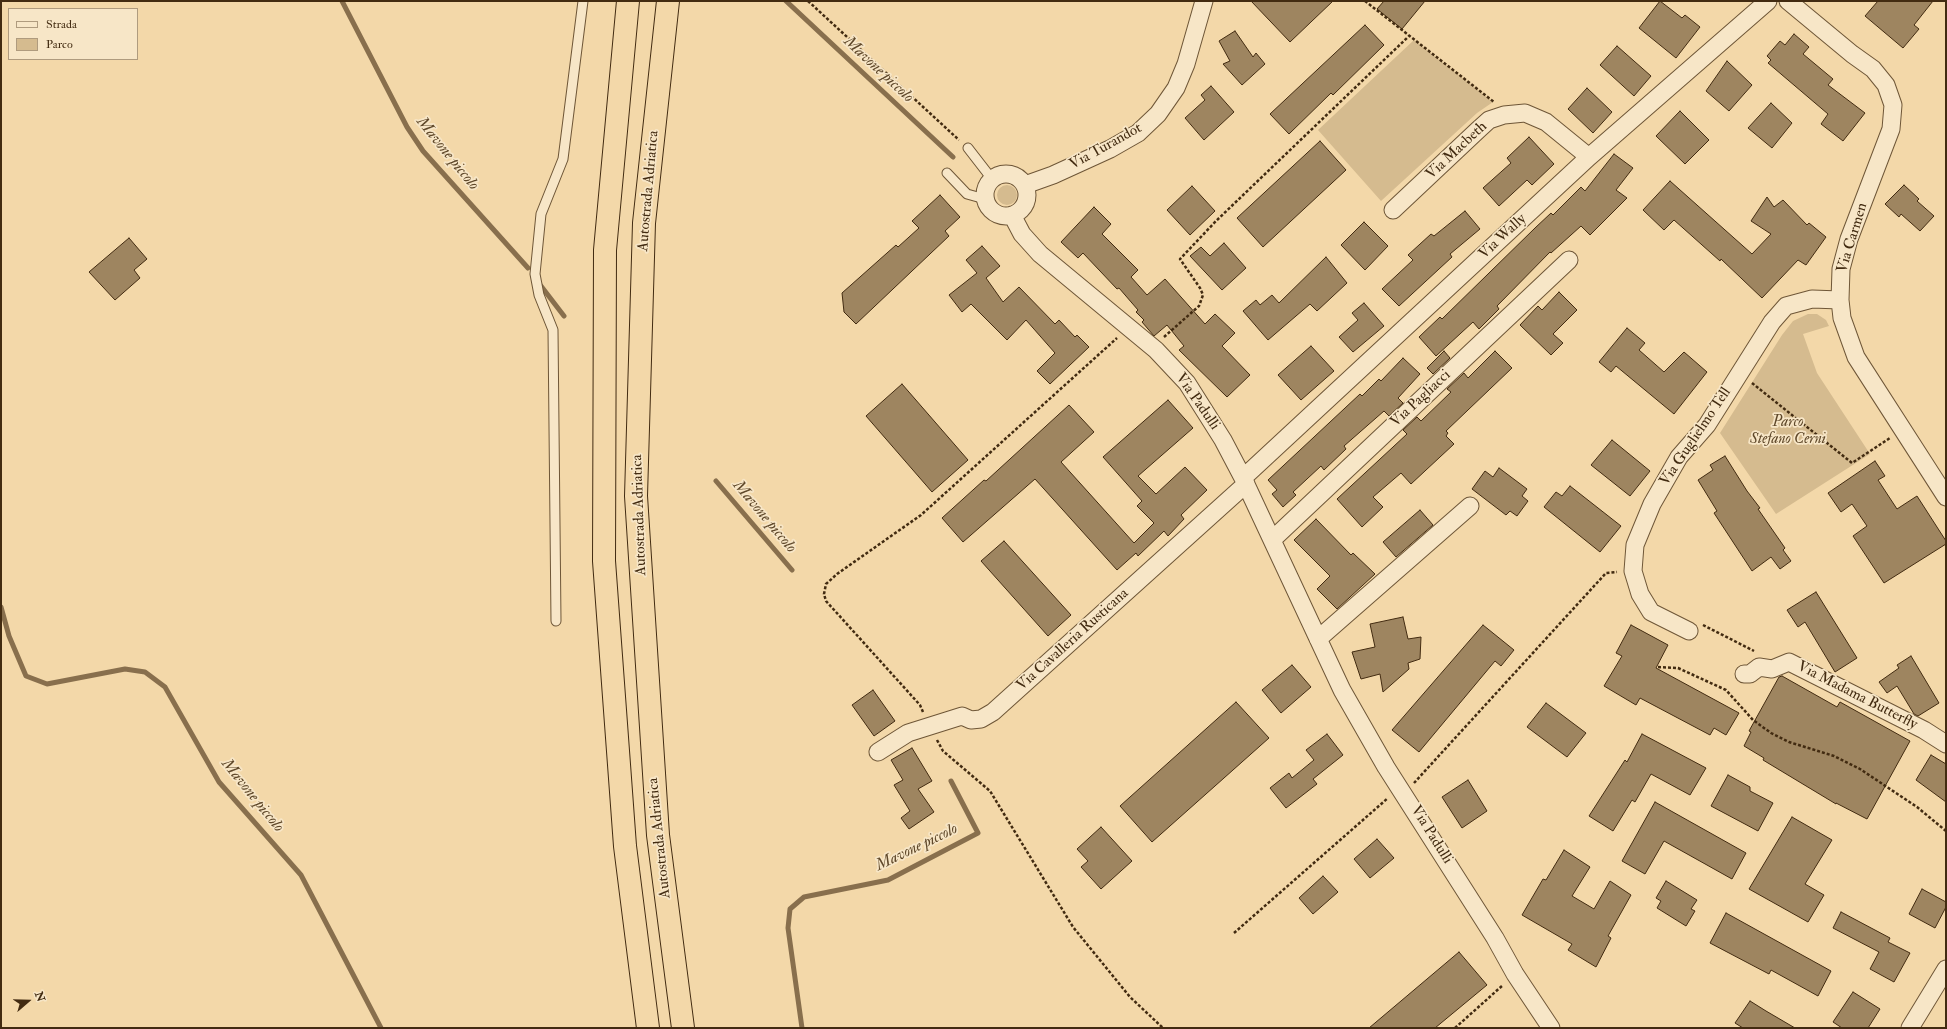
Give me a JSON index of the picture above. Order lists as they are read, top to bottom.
{
  "streets": {
    "highway": ["Autostrada Adriatica"],
    "street": [
      "Via Turandot",
      "Via Macbeth",
      "Via Wally",
      "Via Carmen",
      "Via Pagliacci",
      "Via Padulli",
      "Via Guglielmo Tell",
      "Via Cavalleria Rusticana",
      "Via Madama Butterfly"
    ]
  },
  "crossings": [
    ["Via Turandot", "Via Padulli"],
    ["Via Macbeth", "Via Wally"],
    ["Via Wally", "Via Padulli"],
    ["Via Wally", "Via Cavalleria Rusticana"],
    ["Via Carmen", "Via Guglielmo Tell"],
    ["Via Pagliacci", "Via Padulli"],
    ["Via Padulli", "Via Cavalleria Rusticana"]
  ],
  "water": ["Mavone piccolo"],
  "parks": ["Parco Stefano Cerni"],
  "legend": ["Strada", "Parco"],
  "north": "right"
}
